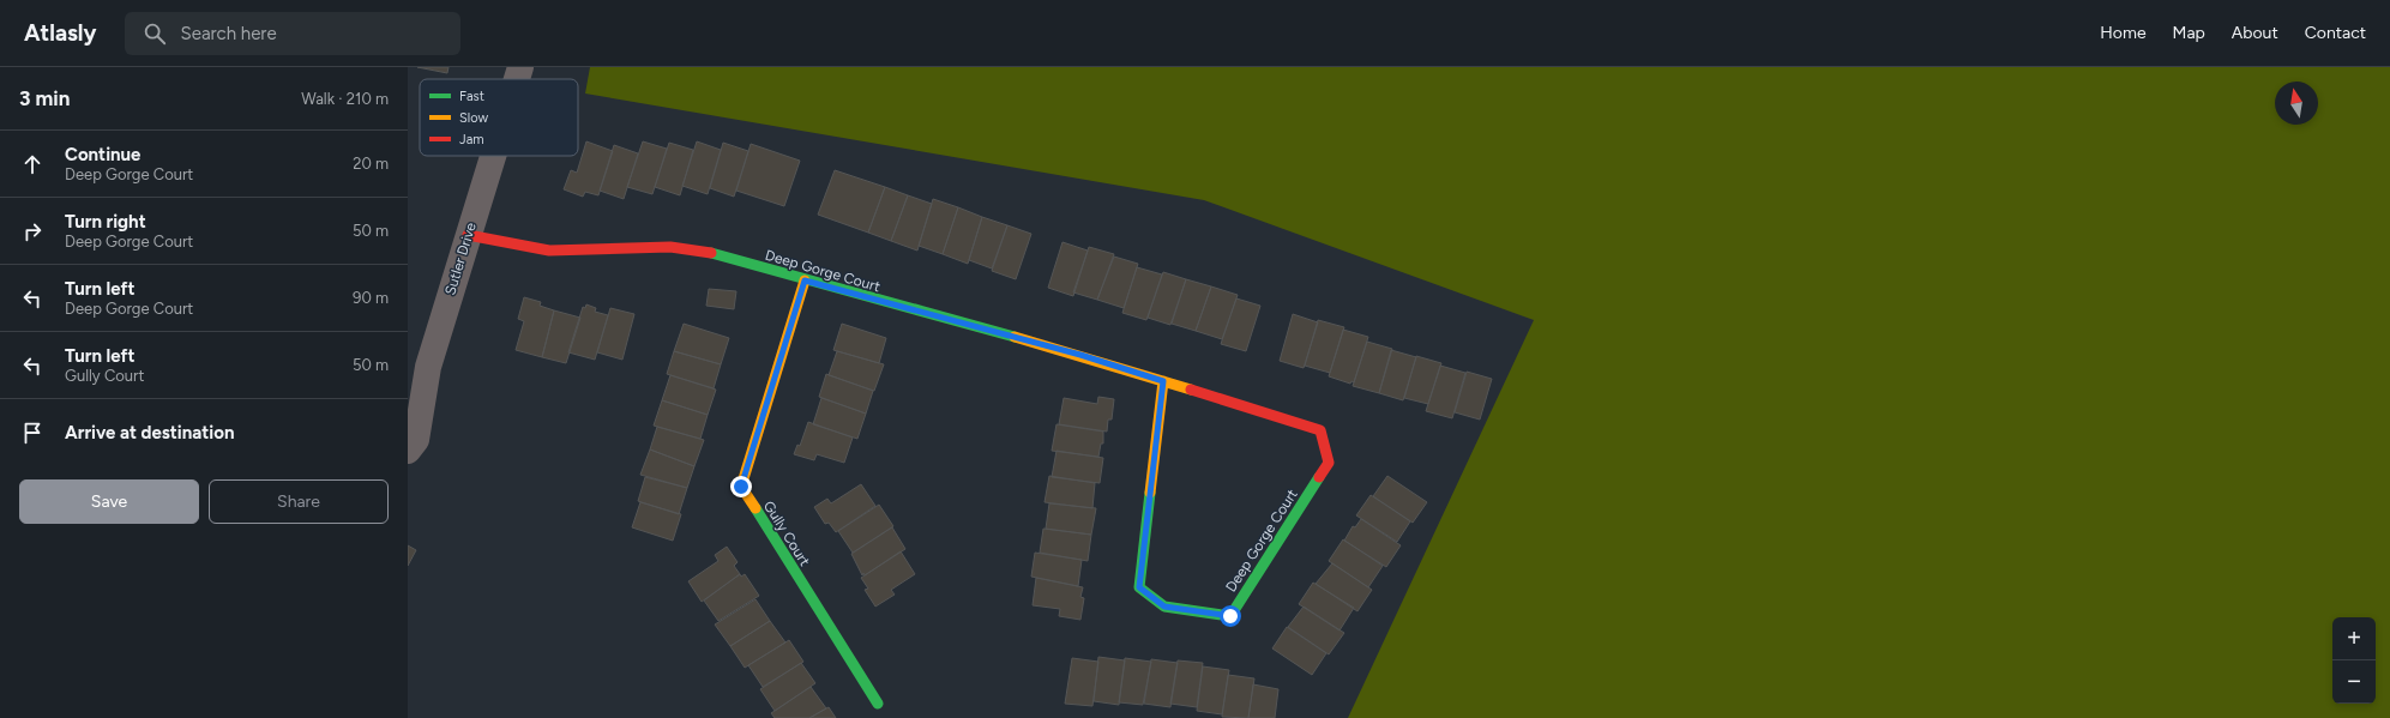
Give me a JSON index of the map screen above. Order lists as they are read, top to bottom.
{
  "streets": {
    "street": ["Sutler Drive", "Deep Gorge Court", "Gully Court"]
  },
  "crossings": [
    ["Sutler Drive", "Deep Gorge Court"],
    ["Deep Gorge Court", "Gully Court"]
  ],
  "legend": ["Fast", "Slow", "Jam"],
  "north": "top",
  "page": {
    "header": "Atlasly",
    "search": "Search here",
    "nav": [
      "Home",
      "Map",
      "About",
      "Contact"
    ],
    "heading": ["3 min", "Walk · 210 m"],
    "list": [
      ["Continue", "Deep Gorge Court", "20 m"],
      ["Turn right", "Deep Gorge Court", "50 m"],
      ["Turn left", "Deep Gorge Court", "90 m"],
      ["Turn left", "Gully Court", "50 m"],
      "Arrive at destination"
    ],
    "buttons": ["Save", "Share"],
    "map_buttons": ["+", "−"]
  }
}
